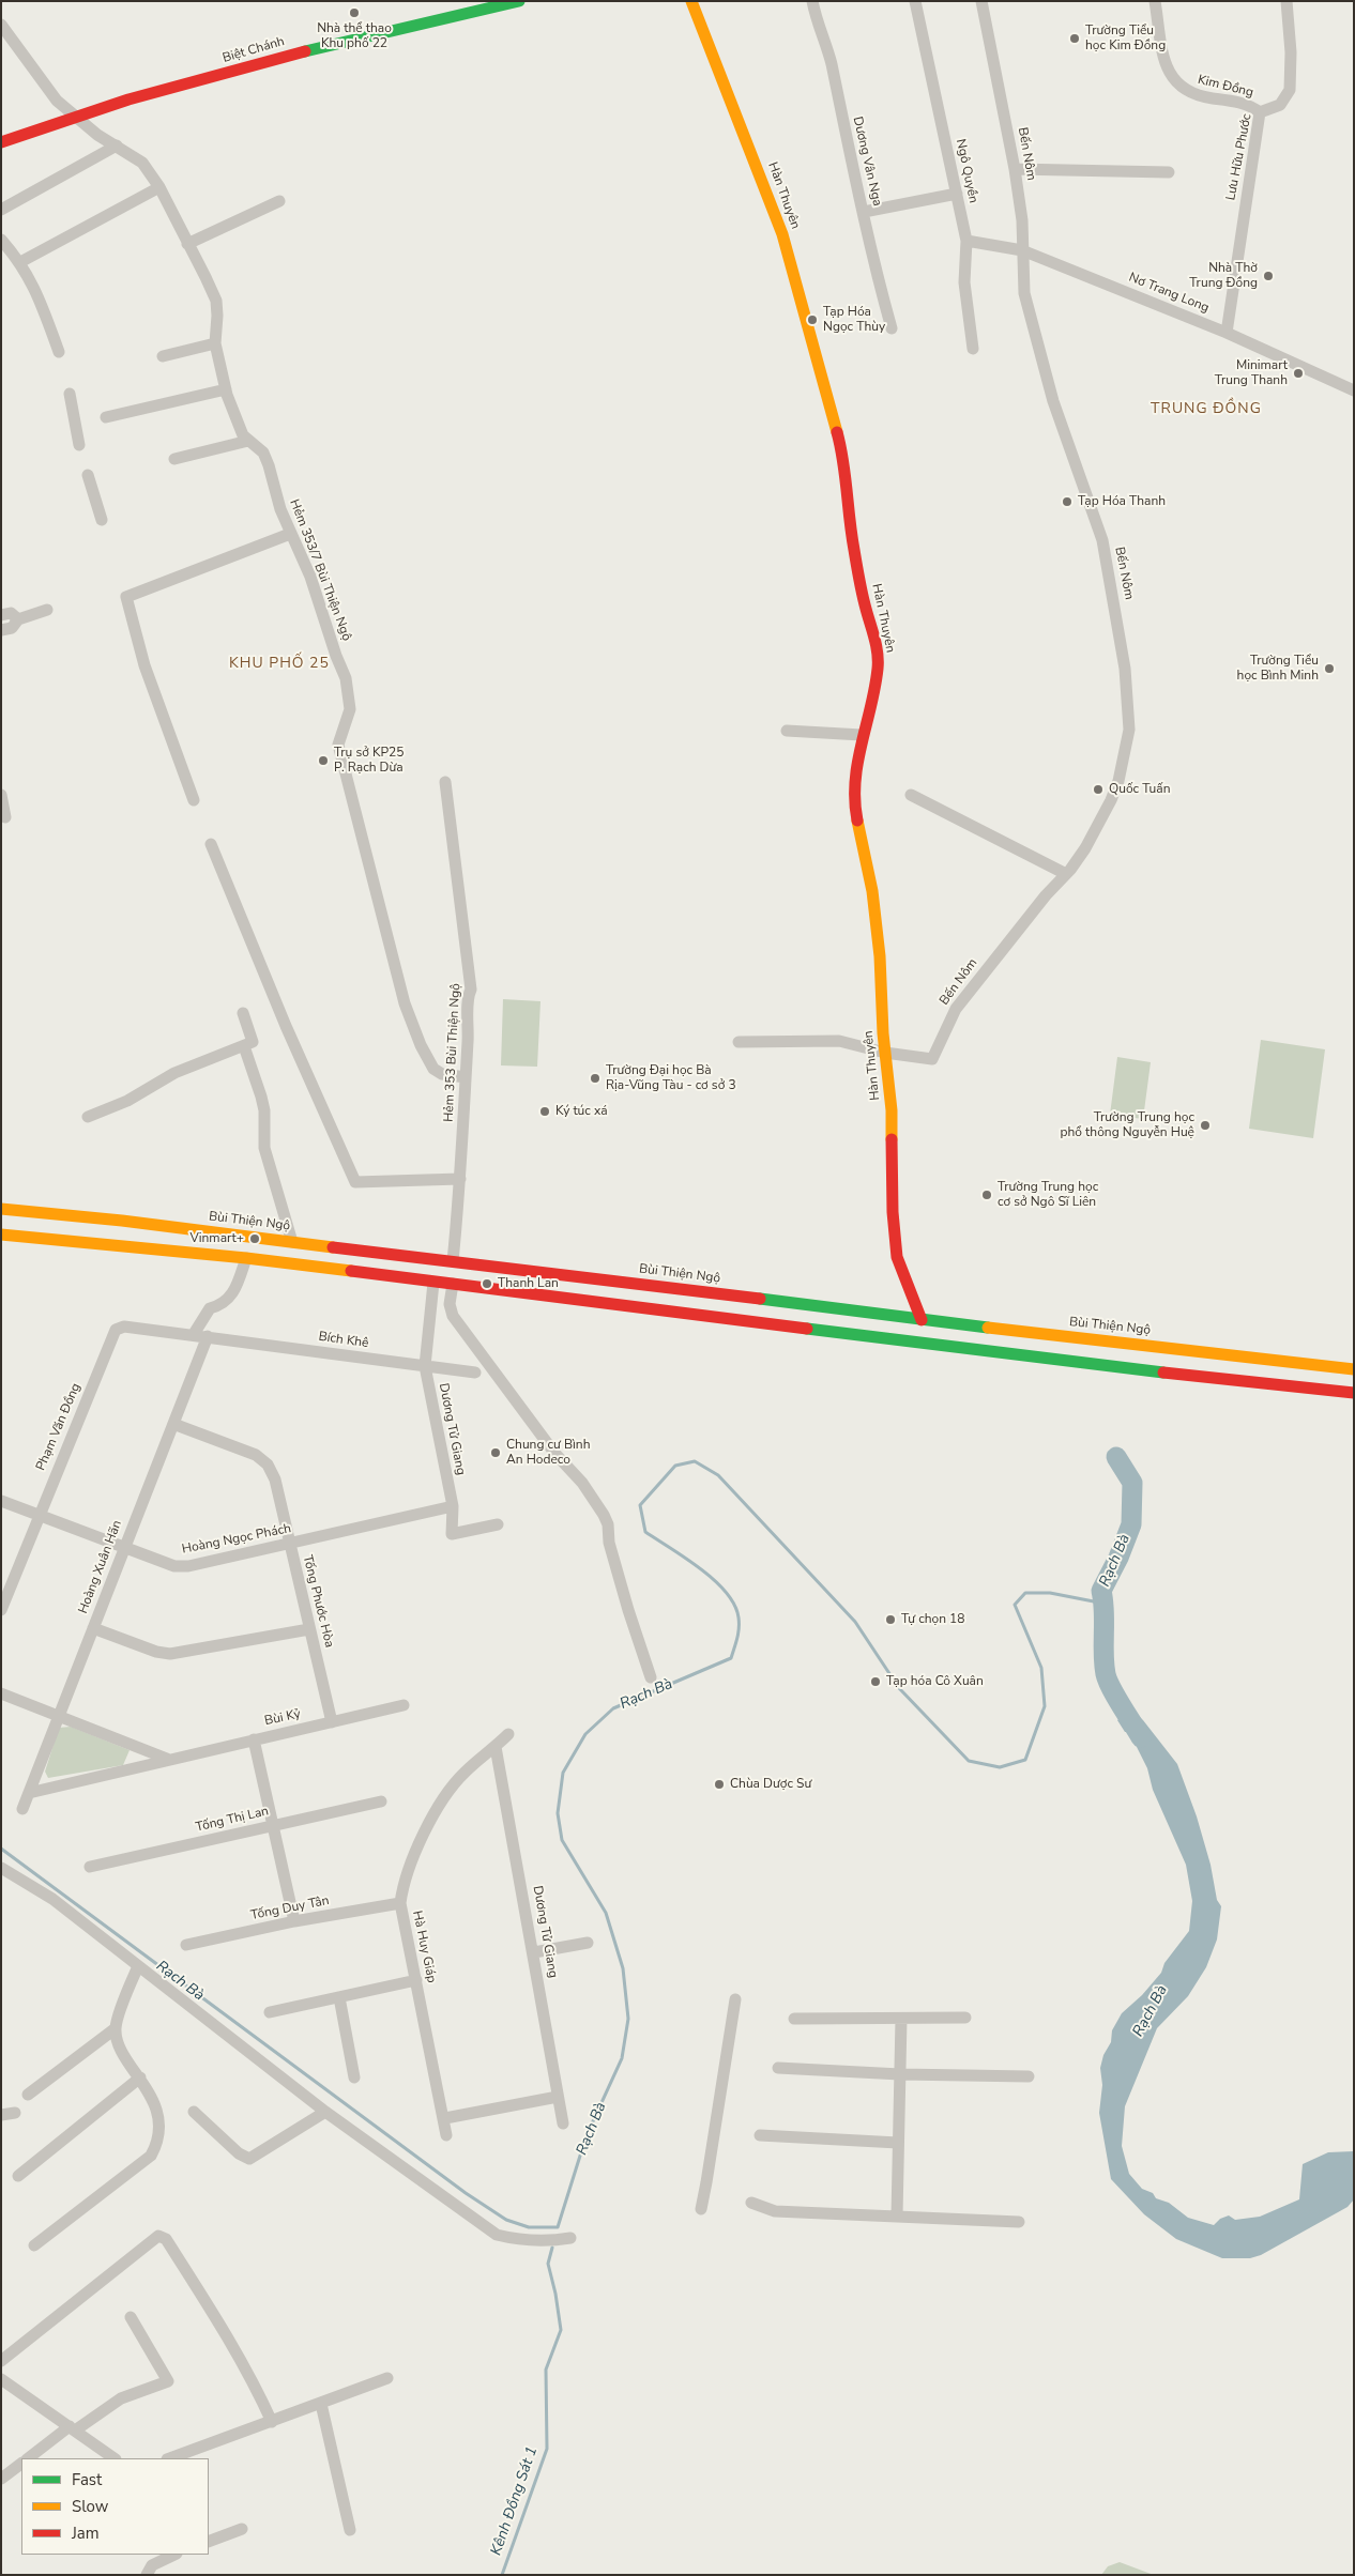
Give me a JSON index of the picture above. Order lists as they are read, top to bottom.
{
  "streets": {
    "main road": ["Biệt Chánh", "Hàn Thuyên", "Bùi Thiện Ngộ"],
    "street": [
      "Kim Đồng",
      "Bến Nôm",
      "Lưu Hữu Phước",
      "Dương Vân Nga",
      "Ngô Quyền",
      "Nơ Trang Long",
      "Hẻm 353/7 Bùi Thiện Ngộ",
      "Hẻm 353 Bùi Thiện Ngộ",
      "Bích Khê",
      "Phạm Văn Đồng",
      "Dương Tử Giang",
      "Hoàng Ngọc Phách",
      "Hoàng Xuân Hãn",
      "Tống Phước Hòa",
      "Bùi Kỷ",
      "Tống Thị Lan",
      "Tống Duy Tân",
      "Hà Huy Giáp"
    ]
  },
  "crossings": [
    ["Biệt Chánh", "Hẻm 353/7 Bùi Thiện Ngộ"],
    ["Kim Đồng", "Lưu Hữu Phước"],
    ["Bến Nôm", "Hàn Thuyên"],
    ["Bến Nôm", "Nơ Trang Long"],
    ["Lưu Hữu Phước", "Nơ Trang Long"],
    ["Ngô Quyền", "Nơ Trang Long"],
    ["Hàn Thuyên", "Bùi Thiện Ngộ"],
    ["Hẻm 353/7 Bùi Thiện Ngộ", "Hẻm 353 Bùi Thiện Ngộ"],
    ["Hẻm 353 Bùi Thiện Ngộ", "Bùi Thiện Ngộ"],
    ["Bích Khê", "Phạm Văn Đồng"],
    ["Bích Khê", "Dương Tử Giang"],
    ["Bích Khê", "Hoàng Xuân Hãn"],
    ["Phạm Văn Đồng", "Hoàng Ngọc Phách"],
    ["Phạm Văn Đồng", "Hoàng Xuân Hãn"],
    ["Dương Tử Giang", "Hoàng Ngọc Phách"],
    ["Dương Tử Giang", "Hà Huy Giáp"],
    ["Hoàng Ngọc Phách", "Hoàng Xuân Hãn"],
    ["Hoàng Ngọc Phách", "Tống Phước Hòa"],
    ["Hoàng Xuân Hãn", "Tống Phước Hòa"],
    ["Hoàng Xuân Hãn", "Bùi Kỷ"],
    ["Tống Phước Hòa", "Bùi Kỷ"],
    ["Tống Duy Tân", "Hà Huy Giáp"]
  ],
  "districts": ["TRUNG ĐỒNG", "KHU PHỐ 25"],
  "water": ["Rạch Bà", "Kênh Đồng Sát 1"],
  "places": [
    "Nhà thể thao Khu phố 22",
    "Trường Tiểu học Kim Đồng",
    "Nhà Thờ Trung Đồng",
    "Tạp Hóa Ngọc Thùy",
    "Minimart Trung Thanh",
    "Tạp Hóa Thanh",
    "Trường Tiểu học Bình Minh",
    "Trụ sở KP25 P. Rạch Dừa",
    "Quốc Tuấn",
    "Trường Đại học Bà Rịa-Vũng Tàu - cơ sở 3",
    "Ký túc xá",
    "Trường Trung học phổ thông Nguyễn Huệ",
    "Trường Trung học cơ sở Ngô Sĩ Liên",
    "Vinmart+",
    "Thanh Lan",
    "Chung cư Bình An Hodeco",
    "Tự chọn 18",
    "Tạp hóa Cô Xuân",
    "Chùa Dược Sư"
  ],
  "legend": ["Fast", "Slow", "Jam"]
}
